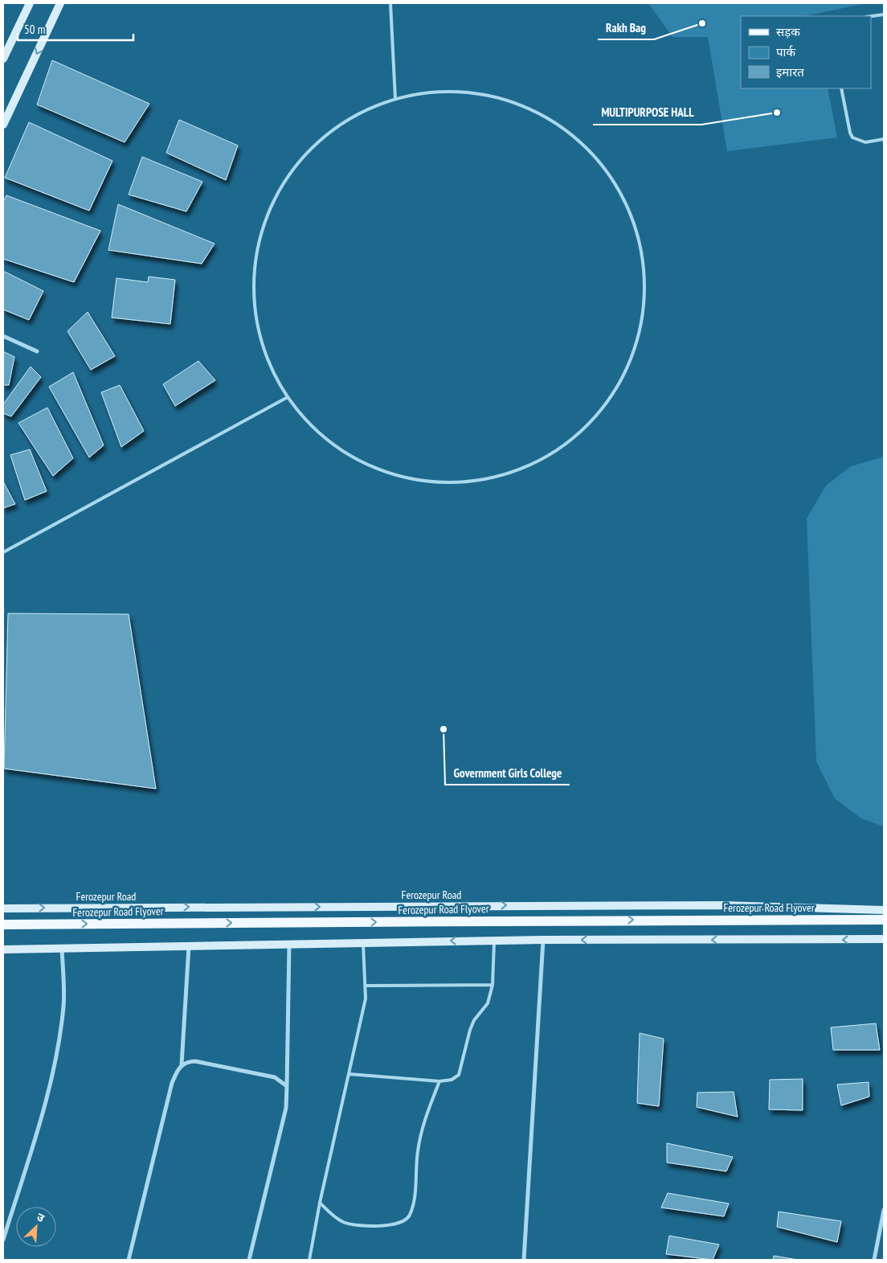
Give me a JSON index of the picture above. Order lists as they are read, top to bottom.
{
  "streets": {
    "main road": ["Ferozepur Road", "Ferozepur Road Flyover"]
  },
  "places": ["Rakh Bag", "MULTIPURPOSE HALL", "Government Girls College"],
  "legend": ["सड़क", "पार्क", "इमारत"],
  "scale_bar": "50 m",
  "north": "top right"
}
